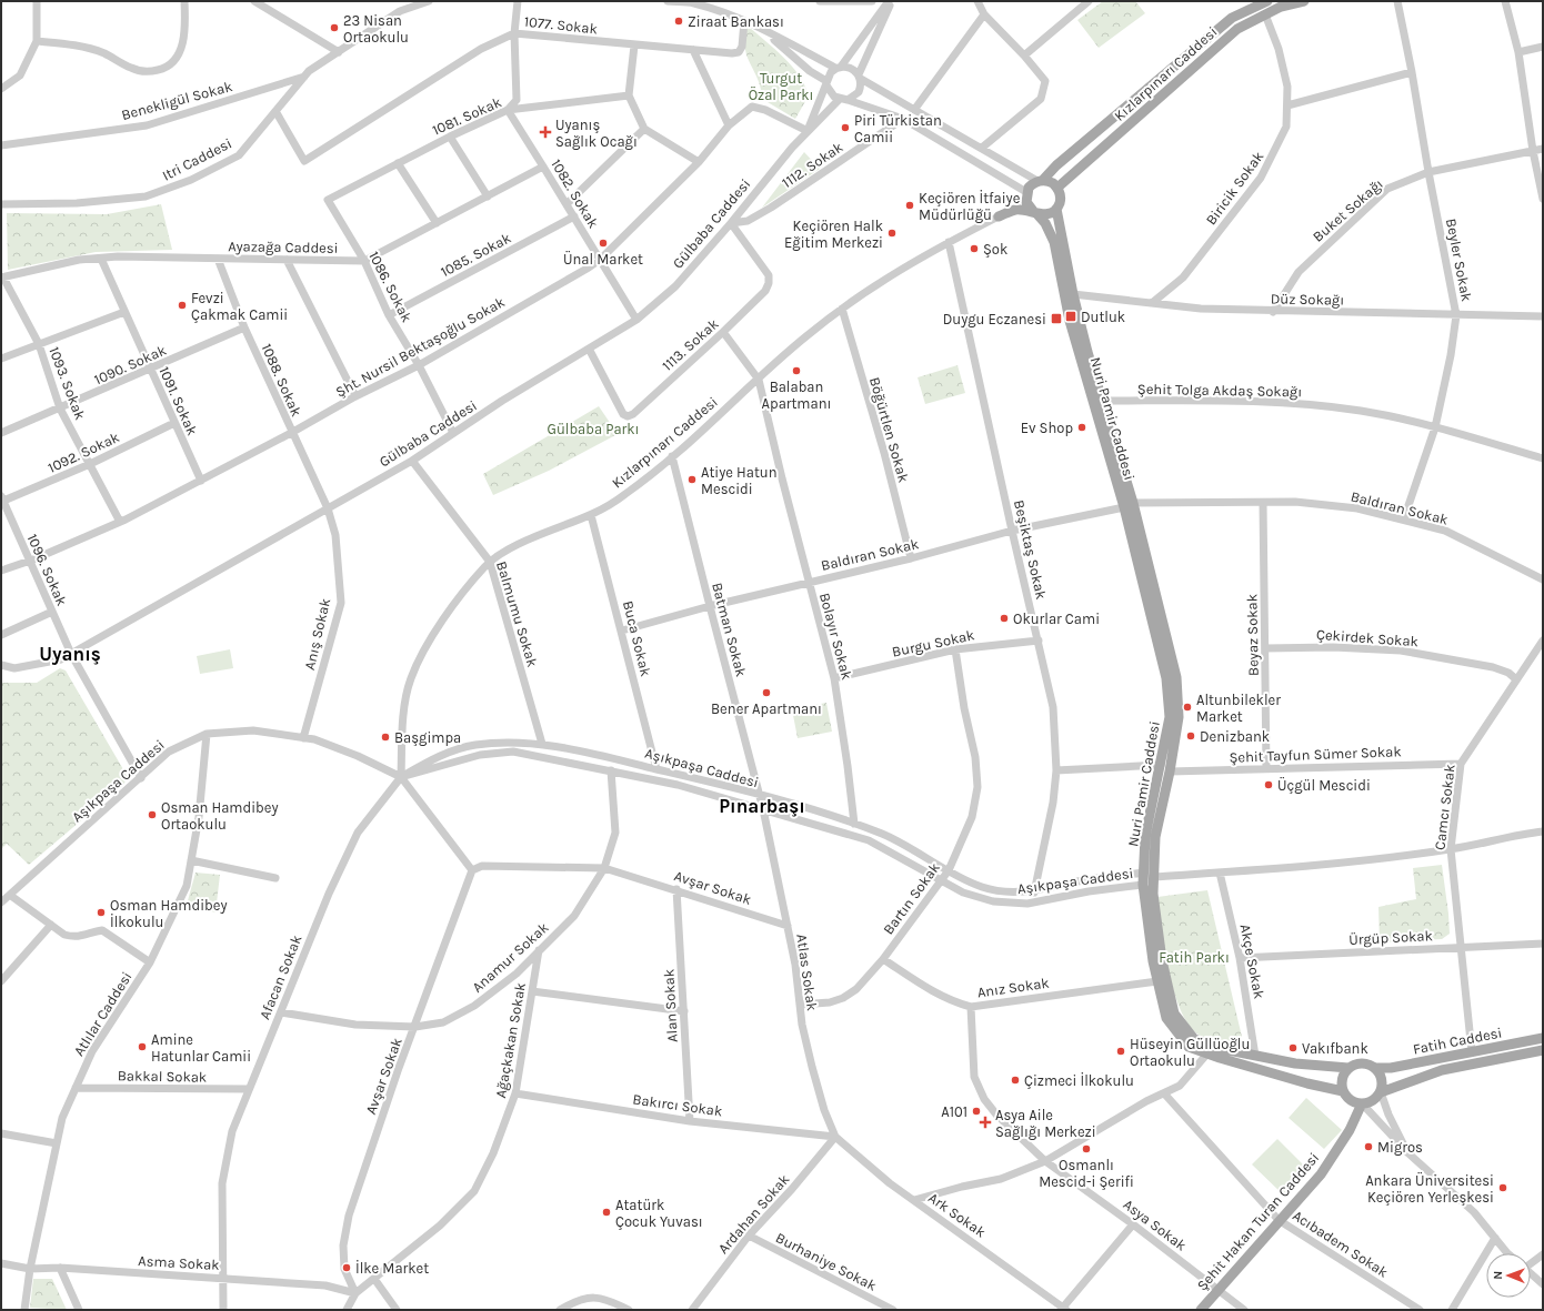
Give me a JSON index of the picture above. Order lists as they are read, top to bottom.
{
  "streets": {
    "main road": [
      "Kızlarpınarı Caddesi",
      "Nuri Pamir Caddesi",
      "Fatih Caddesi",
      "Şehit Hakan Turan Caddesi"
    ],
    "street": [
      "1077. Sokak",
      "Benekligül Sokak",
      "1081. Sokak",
      "Itri Caddesi",
      "1112. Sokak",
      "Biricik Sokak",
      "1082. Sokak",
      "Buket Sokağı",
      "Gülbaba Caddesi",
      "Ayazağa Caddesi",
      "1085. Sokak",
      "Beyler Sokak",
      "1086. Sokak",
      "Düz Sokağı",
      "1113. Sokak",
      "Şht. Nursil Bektaşoğlu Sokak",
      "1090. Sokak",
      "1088. Sokak",
      "1093. Sokak",
      "Şehit Tolga Akdaş Sokağı",
      "1091. Sokak",
      "Böğürtlen Sokak",
      "1092. Sokak",
      "Baldıran Sokak",
      "Beşiktaş Sokak",
      "1096. Sokak",
      "Balmumu Sokak",
      "Batman Sokak",
      "Anış Sokak",
      "Beyaz Sokak",
      "Bolayır Sokak",
      "Çekirdek Sokak",
      "Buca Sokak",
      "Burgu Sokak",
      "Şehit Tayfun Sümer Sokak",
      "Aşıkpaşa Caddesi",
      "Camcı Sokak",
      "Avşar Sokak",
      "Bartın Sokak",
      "Ürgüp Sokak",
      "Anamur Sokak",
      "Akçe Sokak",
      "Atlas Sokak",
      "Afacan Sokak",
      "Anız Sokak",
      "Alan Sokak",
      "Atlılar Caddesi",
      "Ağaçkakan Sokak",
      "Bakkal Sokak",
      "Bakırcı Sokak",
      "Ardahan Sokak",
      "Ark Sokak",
      "Asya Sokak",
      "Acıbadem Sokak",
      "Burhaniye Sokak",
      "Asma Sokak"
    ]
  },
  "crossings": [
    ["1077. Sokak", "Itri Caddesi"],
    ["Kızlarpınarı Caddesi", "Biricik Sokak"],
    ["Kızlarpınarı Caddesi", "Nuri Pamir Caddesi"],
    ["Kızlarpınarı Caddesi", "Böğürtlen Sokak"],
    ["Kızlarpınarı Caddesi", "Beşiktaş Sokak"],
    ["Kızlarpınarı Caddesi", "Balmumu Sokak"],
    ["Kızlarpınarı Caddesi", "Batman Sokak"],
    ["Kızlarpınarı Caddesi", "Bolayır Sokak"],
    ["Kızlarpınarı Caddesi", "Buca Sokak"],
    ["Kızlarpınarı Caddesi", "Aşıkpaşa Caddesi"],
    ["Kızlarpınarı Caddesi", "Afacan Sokak"],
    ["Benekligül Sokak", "Itri Caddesi"],
    ["1081. Sokak", "1082. Sokak"],
    ["1081. Sokak", "1086. Sokak"],
    ["1112. Sokak", "Gülbaba Caddesi"],
    ["1112. Sokak", "1113. Sokak"],
    ["Biricik Sokak", "Düz Sokağı"],
    ["1082. Sokak", "Gülbaba Caddesi"],
    ["1082. Sokak", "Ayazağa Caddesi"],
    ["1082. Sokak", "1085. Sokak"],
    ["1082. Sokak", "Şht. Nursil Bektaşoğlu Sokak"],
    ["Buket Sokağı", "Beyler Sokak"],
    ["Buket Sokağı", "Düz Sokağı"],
    ["Gülbaba Caddesi", "1086. Sokak"],
    ["Gülbaba Caddesi", "1113. Sokak"],
    ["Gülbaba Caddesi", "Şht. Nursil Bektaşoğlu Sokak"],
    ["Gülbaba Caddesi", "1088. Sokak"],
    ["Gülbaba Caddesi", "1096. Sokak"],
    ["Gülbaba Caddesi", "Balmumu Sokak"],
    ["Gülbaba Caddesi", "Anış Sokak"],
    ["Ayazağa Caddesi", "1086. Sokak"],
    ["Ayazağa Caddesi", "1088. Sokak"],
    ["Ayazağa Caddesi", "1093. Sokak"],
    ["Ayazağa Caddesi", "1091. Sokak"],
    ["1085. Sokak", "1086. Sokak"],
    ["Beyler Sokak", "Düz Sokağı"],
    ["Beyler Sokak", "Şehit Tolga Akdaş Sokağı"],
    ["Beyler Sokak", "Baldıran Sokak"],
    ["1086. Sokak", "Şht. Nursil Bektaşoğlu Sokak"],
    ["Düz Sokağı", "Nuri Pamir Caddesi"],
    ["Şht. Nursil Bektaşoğlu Sokak", "1088. Sokak"],
    ["Şht. Nursil Bektaşoğlu Sokak", "1093. Sokak"],
    ["Şht. Nursil Bektaşoğlu Sokak", "1091. Sokak"],
    ["Şht. Nursil Bektaşoğlu Sokak", "1096. Sokak"],
    ["1090. Sokak", "1088. Sokak"],
    ["1090. Sokak", "1093. Sokak"],
    ["1090. Sokak", "1091. Sokak"],
    ["1088. Sokak", "Anış Sokak"],
    ["1093. Sokak", "1092. Sokak"],
    ["Şehit Tolga Akdaş Sokağı", "Nuri Pamir Caddesi"],
    ["1091. Sokak", "1092. Sokak"],
    ["Nuri Pamir Caddesi", "Baldıran Sokak"],
    ["Nuri Pamir Caddesi", "Şehit Tayfun Sümer Sokak"],
    ["Nuri Pamir Caddesi", "Aşıkpaşa Caddesi"],
    ["Nuri Pamir Caddesi", "Akçe Sokak"],
    ["Nuri Pamir Caddesi", "Anız Sokak"],
    ["Nuri Pamir Caddesi", "Fatih Caddesi"],
    ["Nuri Pamir Caddesi", "Şehit Hakan Turan Caddesi"],
    ["Böğürtlen Sokak", "Baldıran Sokak"],
    ["1092. Sokak", "1096. Sokak"],
    ["Baldıran Sokak", "Beşiktaş Sokak"],
    ["Baldıran Sokak", "Batman Sokak"],
    ["Baldıran Sokak", "Beyaz Sokak"],
    ["Baldıran Sokak", "Bolayır Sokak"],
    ["Baldıran Sokak", "Buca Sokak"],
    ["Beşiktaş Sokak", "Burgu Sokak"],
    ["Beşiktaş Sokak", "Aşıkpaşa Caddesi"],
    ["1096. Sokak", "Aşıkpaşa Caddesi"],
    ["Balmumu Sokak", "Aşıkpaşa Caddesi"],
    ["Batman Sokak", "Aşıkpaşa Caddesi"],
    ["Batman Sokak", "Atlas Sokak"],
    ["Anış Sokak", "Aşıkpaşa Caddesi"],
    ["Beyaz Sokak", "Çekirdek Sokak"],
    ["Beyaz Sokak", "Şehit Tayfun Sümer Sokak"],
    ["Bolayır Sokak", "Burgu Sokak"],
    ["Bolayır Sokak", "Aşıkpaşa Caddesi"],
    ["Çekirdek Sokak", "Camcı Sokak"],
    ["Buca Sokak", "Aşıkpaşa Caddesi"],
    ["Burgu Sokak", "Bartın Sokak"],
    ["Şehit Tayfun Sümer Sokak", "Camcı Sokak"],
    ["Aşıkpaşa Caddesi", "Camcı Sokak"],
    ["Aşıkpaşa Caddesi", "Bartın Sokak"],
    ["Aşıkpaşa Caddesi", "Anamur Sokak"],
    ["Aşıkpaşa Caddesi", "Akçe Sokak"],
    ["Aşıkpaşa Caddesi", "Atlas Sokak"],
    ["Aşıkpaşa Caddesi", "Afacan Sokak"],
    ["Aşıkpaşa Caddesi", "Atlılar Caddesi"],
    ["Camcı Sokak", "Ürgüp Sokak"],
    ["Camcı Sokak", "Fatih Caddesi"],
    ["Avşar Sokak", "Anamur Sokak"],
    ["Avşar Sokak", "Atlas Sokak"],
    ["Avşar Sokak", "Alan Sokak"],
    ["Avşar Sokak", "Ağaçkakan Sokak"],
    ["Avşar Sokak", "Asma Sokak"],
    ["Bartın Sokak", "Atlas Sokak"],
    ["Bartın Sokak", "Anız Sokak"],
    ["Ürgüp Sokak", "Akçe Sokak"],
    ["Anamur Sokak", "Afacan Sokak"],
    ["Anamur Sokak", "Ağaçkakan Sokak"],
    ["Atlas Sokak", "Bakırcı Sokak"],
    ["Atlas Sokak", "Ardahan Sokak"],
    ["Atlas Sokak", "Ark Sokak"],
    ["Afacan Sokak", "Bakkal Sokak"],
    ["Afacan Sokak", "Asma Sokak"],
    ["Anız Sokak", "Asya Sokak"],
    ["Alan Sokak", "Bakırcı Sokak"],
    ["Atlılar Caddesi", "Bakkal Sokak"],
    ["Atlılar Caddesi", "Asma Sokak"],
    ["Ağaçkakan Sokak", "Bakırcı Sokak"],
    ["Ağaçkakan Sokak", "Asma Sokak"],
    ["Fatih Caddesi", "Şehit Hakan Turan Caddesi"],
    ["Bakırcı Sokak", "Ardahan Sokak"],
    ["Bakırcı Sokak", "Ark Sokak"],
    ["Ardahan Sokak", "Ark Sokak"],
    ["Ardahan Sokak", "Burhaniye Sokak"],
    ["Şehit Hakan Turan Caddesi", "Asya Sokak"],
    ["Şehit Hakan Turan Caddesi", "Acıbadem Sokak"]
  ],
  "districts": ["Uyanış", "Pınarbaşı"],
  "parks": ["Turgut Özal Parkı", "Gülbaba Parkı", "Fatih Parkı"],
  "places": {
    "other": [
      "Ziraat Bankası",
      "23 Nisan Ortaokulu",
      "Piri Türkistan Camii",
      "Keçiören İtfaiye Müdürlüğü",
      "Keçiören Halk Eğitim Merkezi",
      "Ünal Market",
      "Şok",
      "Fevzi Çakmak Camii",
      "Balaban Apartmanı",
      "Ev Shop",
      "Atiye Hatun Mescidi",
      "Okurlar Cami",
      "Bener Apartmanı",
      "Altunbilekler Market",
      "Denizbank",
      "Başgimpa",
      "Üçgül Mescidi",
      "Osman Hamdibey Ortaokulu",
      "Osman Hamdibey İlkokulu",
      "Amine Hatunlar Camii",
      "Vakıfbank",
      "Hüseyin Güllüoğlu Ortaokulu",
      "Çizmeci İlkokulu",
      "A101",
      "Migros",
      "Osmanlı Mescid-i Şerifi",
      "Ankara Üniversitesi Keçiören Yerleşkesi",
      "Atatürk Çocuk Yuvası",
      "İlke Market"
    ],
    "health": ["Uyanış Sağlık Ocağı", "Asya Aile Sağlığı Merkezi"],
    "transit": ["Dutluk", "Duygu Eczanesi"]
  },
  "north": "left"
}
